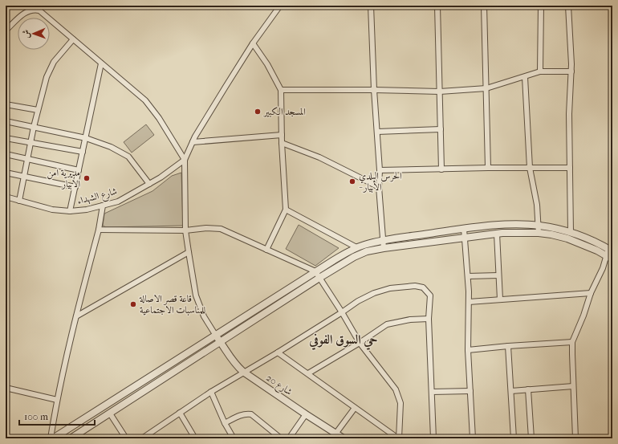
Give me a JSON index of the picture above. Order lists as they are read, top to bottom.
{
  "streets": {
    "street": ["شارع الشهداء", "شارع 20"]
  },
  "districts": ["حي السوق الفوفي"],
  "places": [
    "المسجد الكبير",
    "مديرية امن الابيار",
    "الحرس البلدي - الأبيار",
    "قاعة قصر الاصالة للمناسبات الاجتماعية"
  ],
  "scale_bar": "100 m",
  "north": "left"
}
